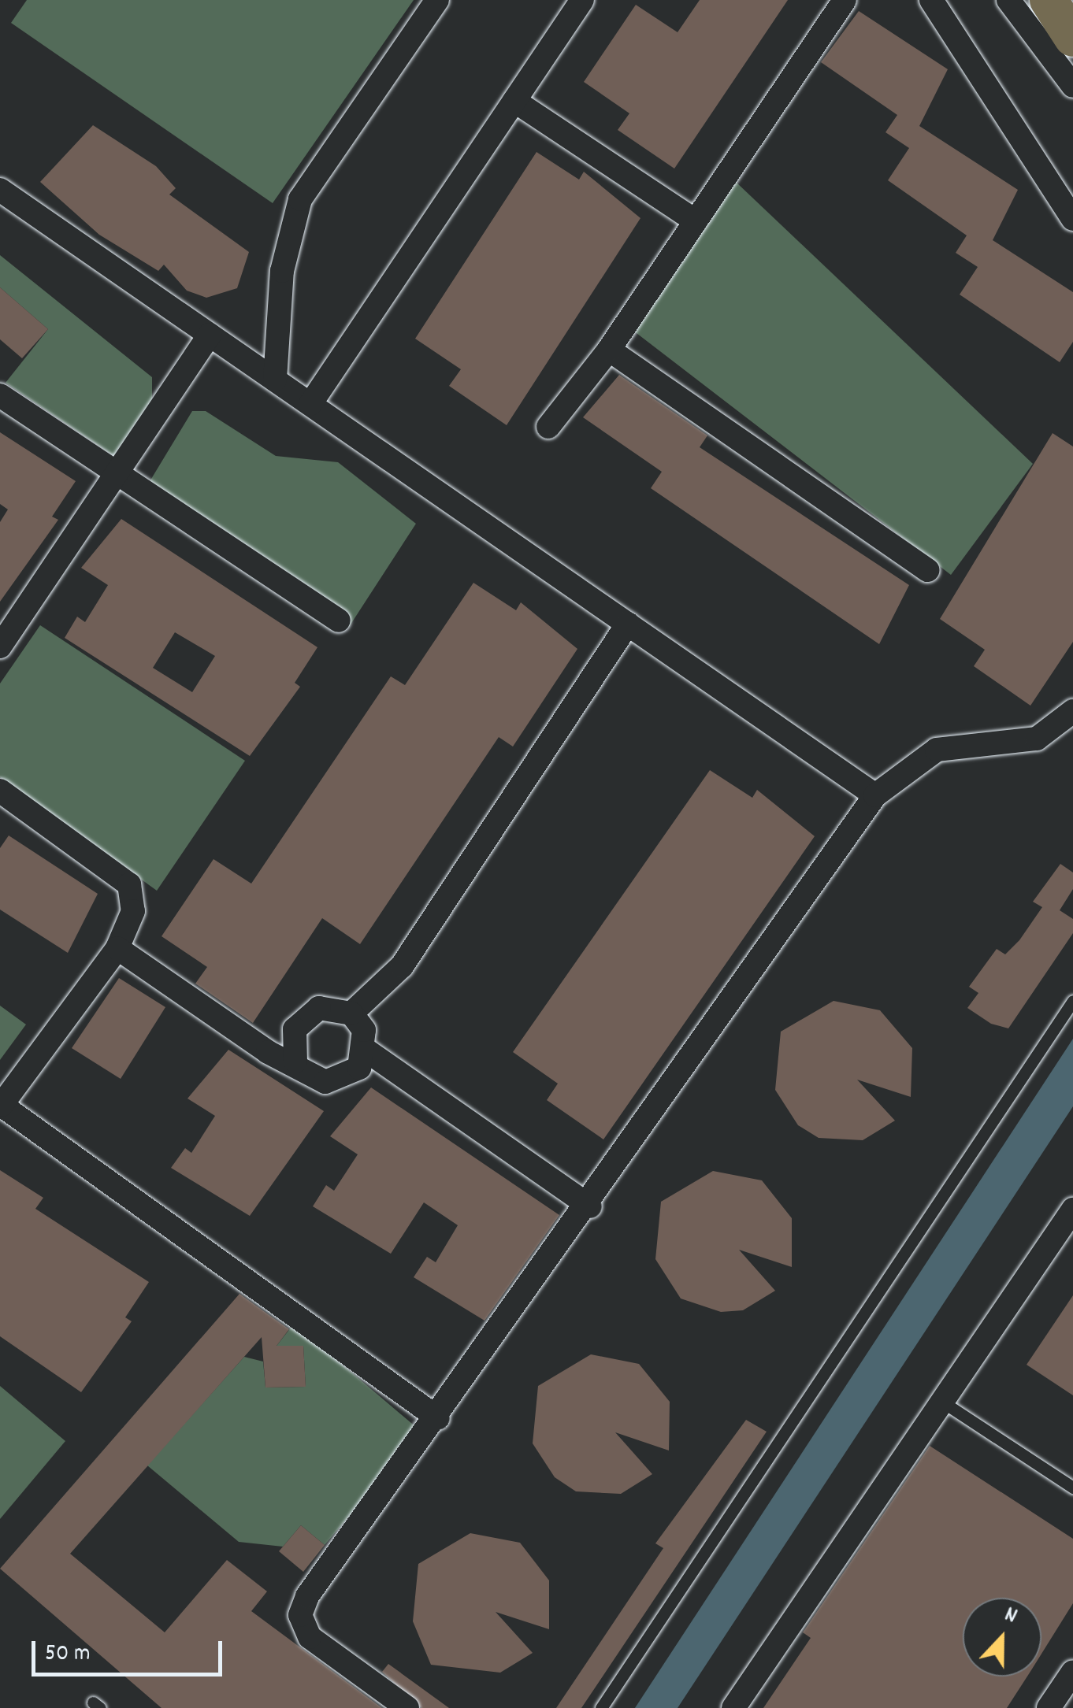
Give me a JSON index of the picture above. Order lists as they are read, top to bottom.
{
  "scale_bar": "50 m",
  "north": "top"
}
